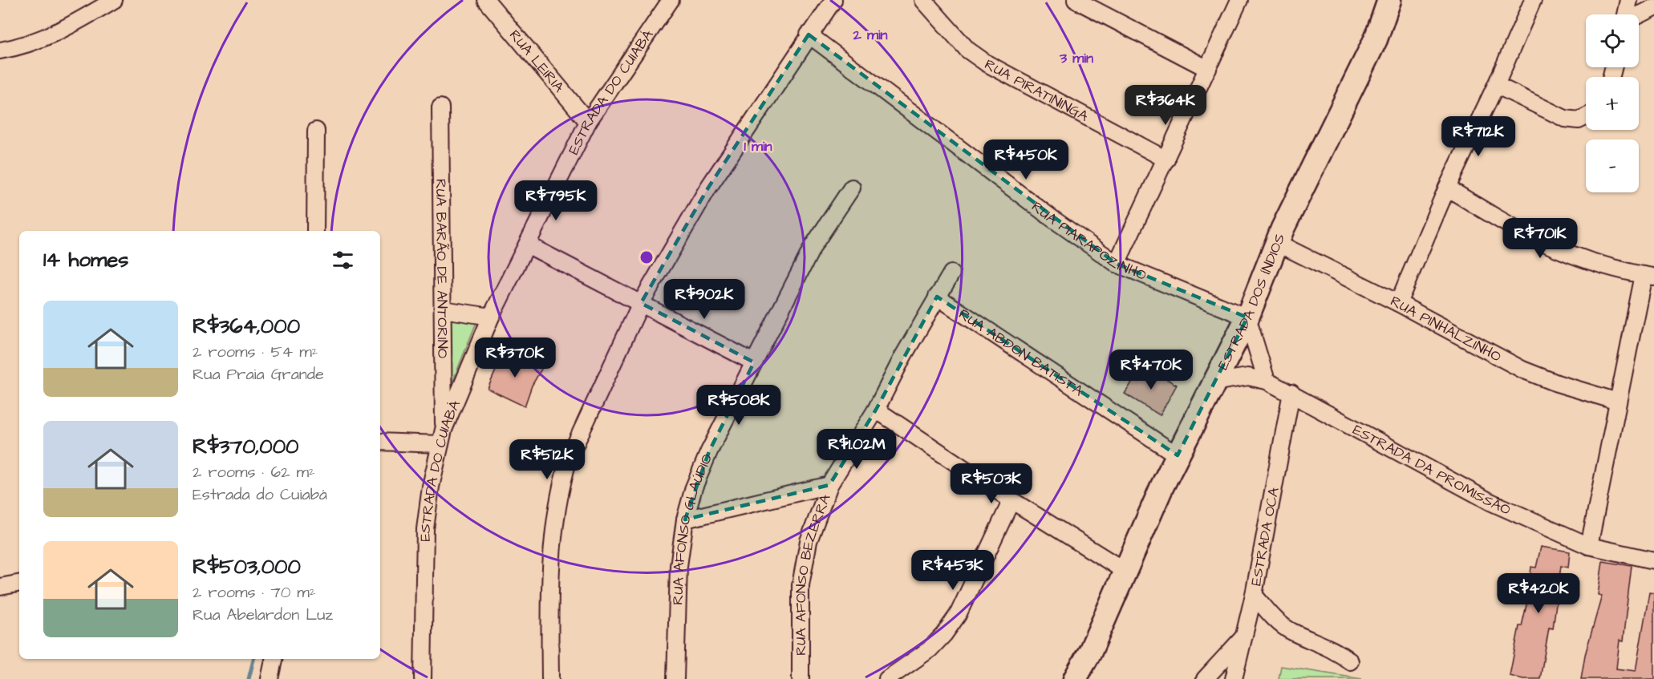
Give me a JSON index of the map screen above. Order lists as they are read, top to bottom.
{
  "streets": {
    "street": [
      "RUA LEIRIA",
      "RUA PIRATININGA",
      "ESTRADA DO CUIABÁ",
      "RUA PIARAPOZINHO",
      "RUA BARÃO DE ANTORINO",
      "ESTRADA DOS ÍNDIOS",
      "RUA PINHALZINHO",
      "RUA ABDON BATISTA",
      "ESTRADA DA PROMISSÃO",
      "RUA AFONSO GLAÚDIO",
      "ESTRADA OCA",
      "RUA AFONSO BEZERRA"
    ]
  },
  "crossings": [
    ["RUA LEIRIA", "ESTRADA DO CUIABÁ"],
    ["ESTRADA DO CUIABÁ", "RUA BARÃO DE ANTORINO"],
    ["RUA PIARAPOZINHO", "ESTRADA DOS ÍNDIOS"],
    ["ESTRADA DOS ÍNDIOS", "RUA PINHALZINHO"],
    ["ESTRADA DOS ÍNDIOS", "RUA ABDON BATISTA"],
    ["ESTRADA DOS ÍNDIOS", "ESTRADA DA PROMISSÃO"],
    ["RUA ABDON BATISTA", "RUA AFONSO BEZERRA"],
    ["ESTRADA DA PROMISSÃO", "ESTRADA OCA"]
  ],
  "page": {
    "map_buttons": ["+", "−"],
    "price": [
      "R$364K",
      "R$712K",
      "R$450K",
      "R$795K",
      "R$701K",
      "R$902K",
      "R$370K",
      "R$470K",
      "R$508K",
      "R$1.02M",
      "R$512K",
      "R$503K",
      "R$453K",
      "R$420K"
    ],
    "heading": "14 homes",
    "list": [
      {
        "name": "R$364,000",
        "note": "2 rooms · 54 m² · Rua Praia Grande"
      },
      {
        "name": "R$370,000",
        "note": "2 rooms · 62 m² · Estrada do Cuiabá"
      },
      {
        "name": "R$503,000",
        "note": "2 rooms · 70 m² · Rua Abelardon Luz"
      }
    ]
  },
  "rings": ["2 min", "3 min", "1 min"]
}
